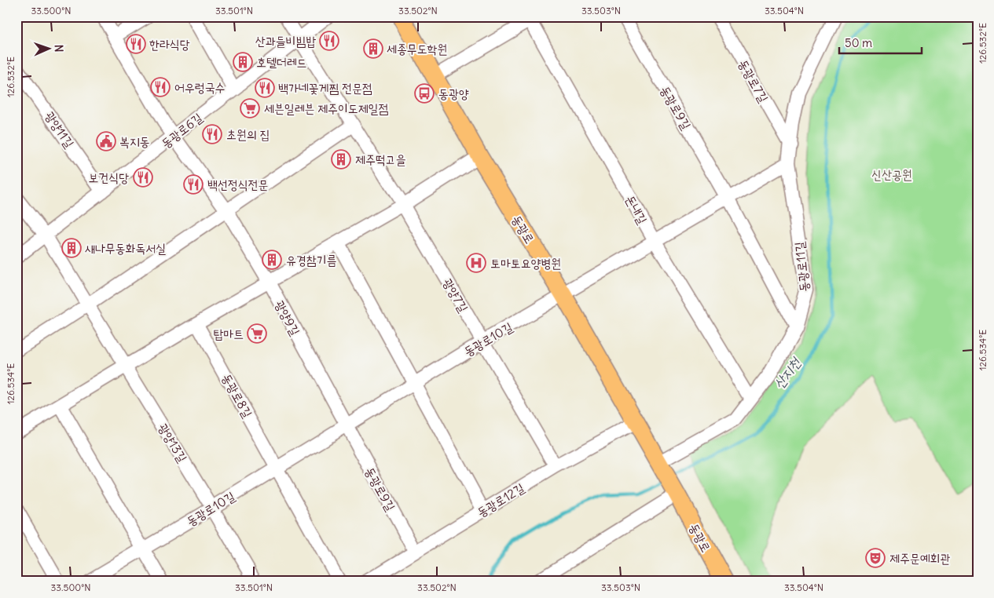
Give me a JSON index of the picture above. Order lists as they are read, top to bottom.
{
  "streets": {
    "main road": ["동광로"],
    "street": [
      "동광로7길",
      "동광로9길",
      "광양11길",
      "동광로6길",
      "돈내길",
      "동광로11길",
      "광양7길",
      "광양9길",
      "동광로10길",
      "동광로8길",
      "광양13길",
      "동광로12길"
    ]
  },
  "crossings": [
    ["동광로7길", "동광로11길"],
    ["동광로9길", "동광로11길"],
    ["동광로9길", "광양9길"],
    ["동광로9길", "동광로10길"],
    ["동광로9길", "동광로12길"],
    ["광양11길", "동광로6길"],
    ["동광로6길", "광양7길"],
    ["동광로6길", "광양9길"],
    ["동광로6길", "광양13길"],
    ["돈내길", "동광로11길"],
    ["동광로", "동광로11길"],
    ["동광로", "동광로10길"],
    ["동광로", "동광로12길"],
    ["광양7길", "동광로10길"],
    ["광양7길", "동광로12길"],
    ["광양9길", "동광로10길"],
    ["동광로10길", "동광로8길"],
    ["동광로10길", "광양13길"]
  ],
  "water": ["산지천"],
  "parks": ["신산공원"],
  "places": {
    "restaurant": [
      "산과들비빔밥",
      "한라식당",
      "어우렁국수",
      "백가네꽃게찜 전문점",
      "초원의 집",
      "보건식당",
      "백선정식전문"
    ],
    "building": [
      "세종무도학원",
      "호텔더레드",
      "제주떡고을",
      "새나무동화독서실",
      "유경참기름"
    ],
    "bus stop": ["동광양"],
    "supermarket": ["세븐일레븐 제주이도제일점", "탑마트"],
    "public building": ["복지동"],
    "hospital": ["토마토요양병원"],
    "theatre": ["제주문예회관"]
  },
  "scale_bar": "50 m",
  "north": "right",
  "coordinates": [
    "33.500°N",
    "33.501°N",
    "33.502°N",
    "33.503°N",
    "33.504°N",
    "126.532°E",
    "126.534°E"
  ]
}
